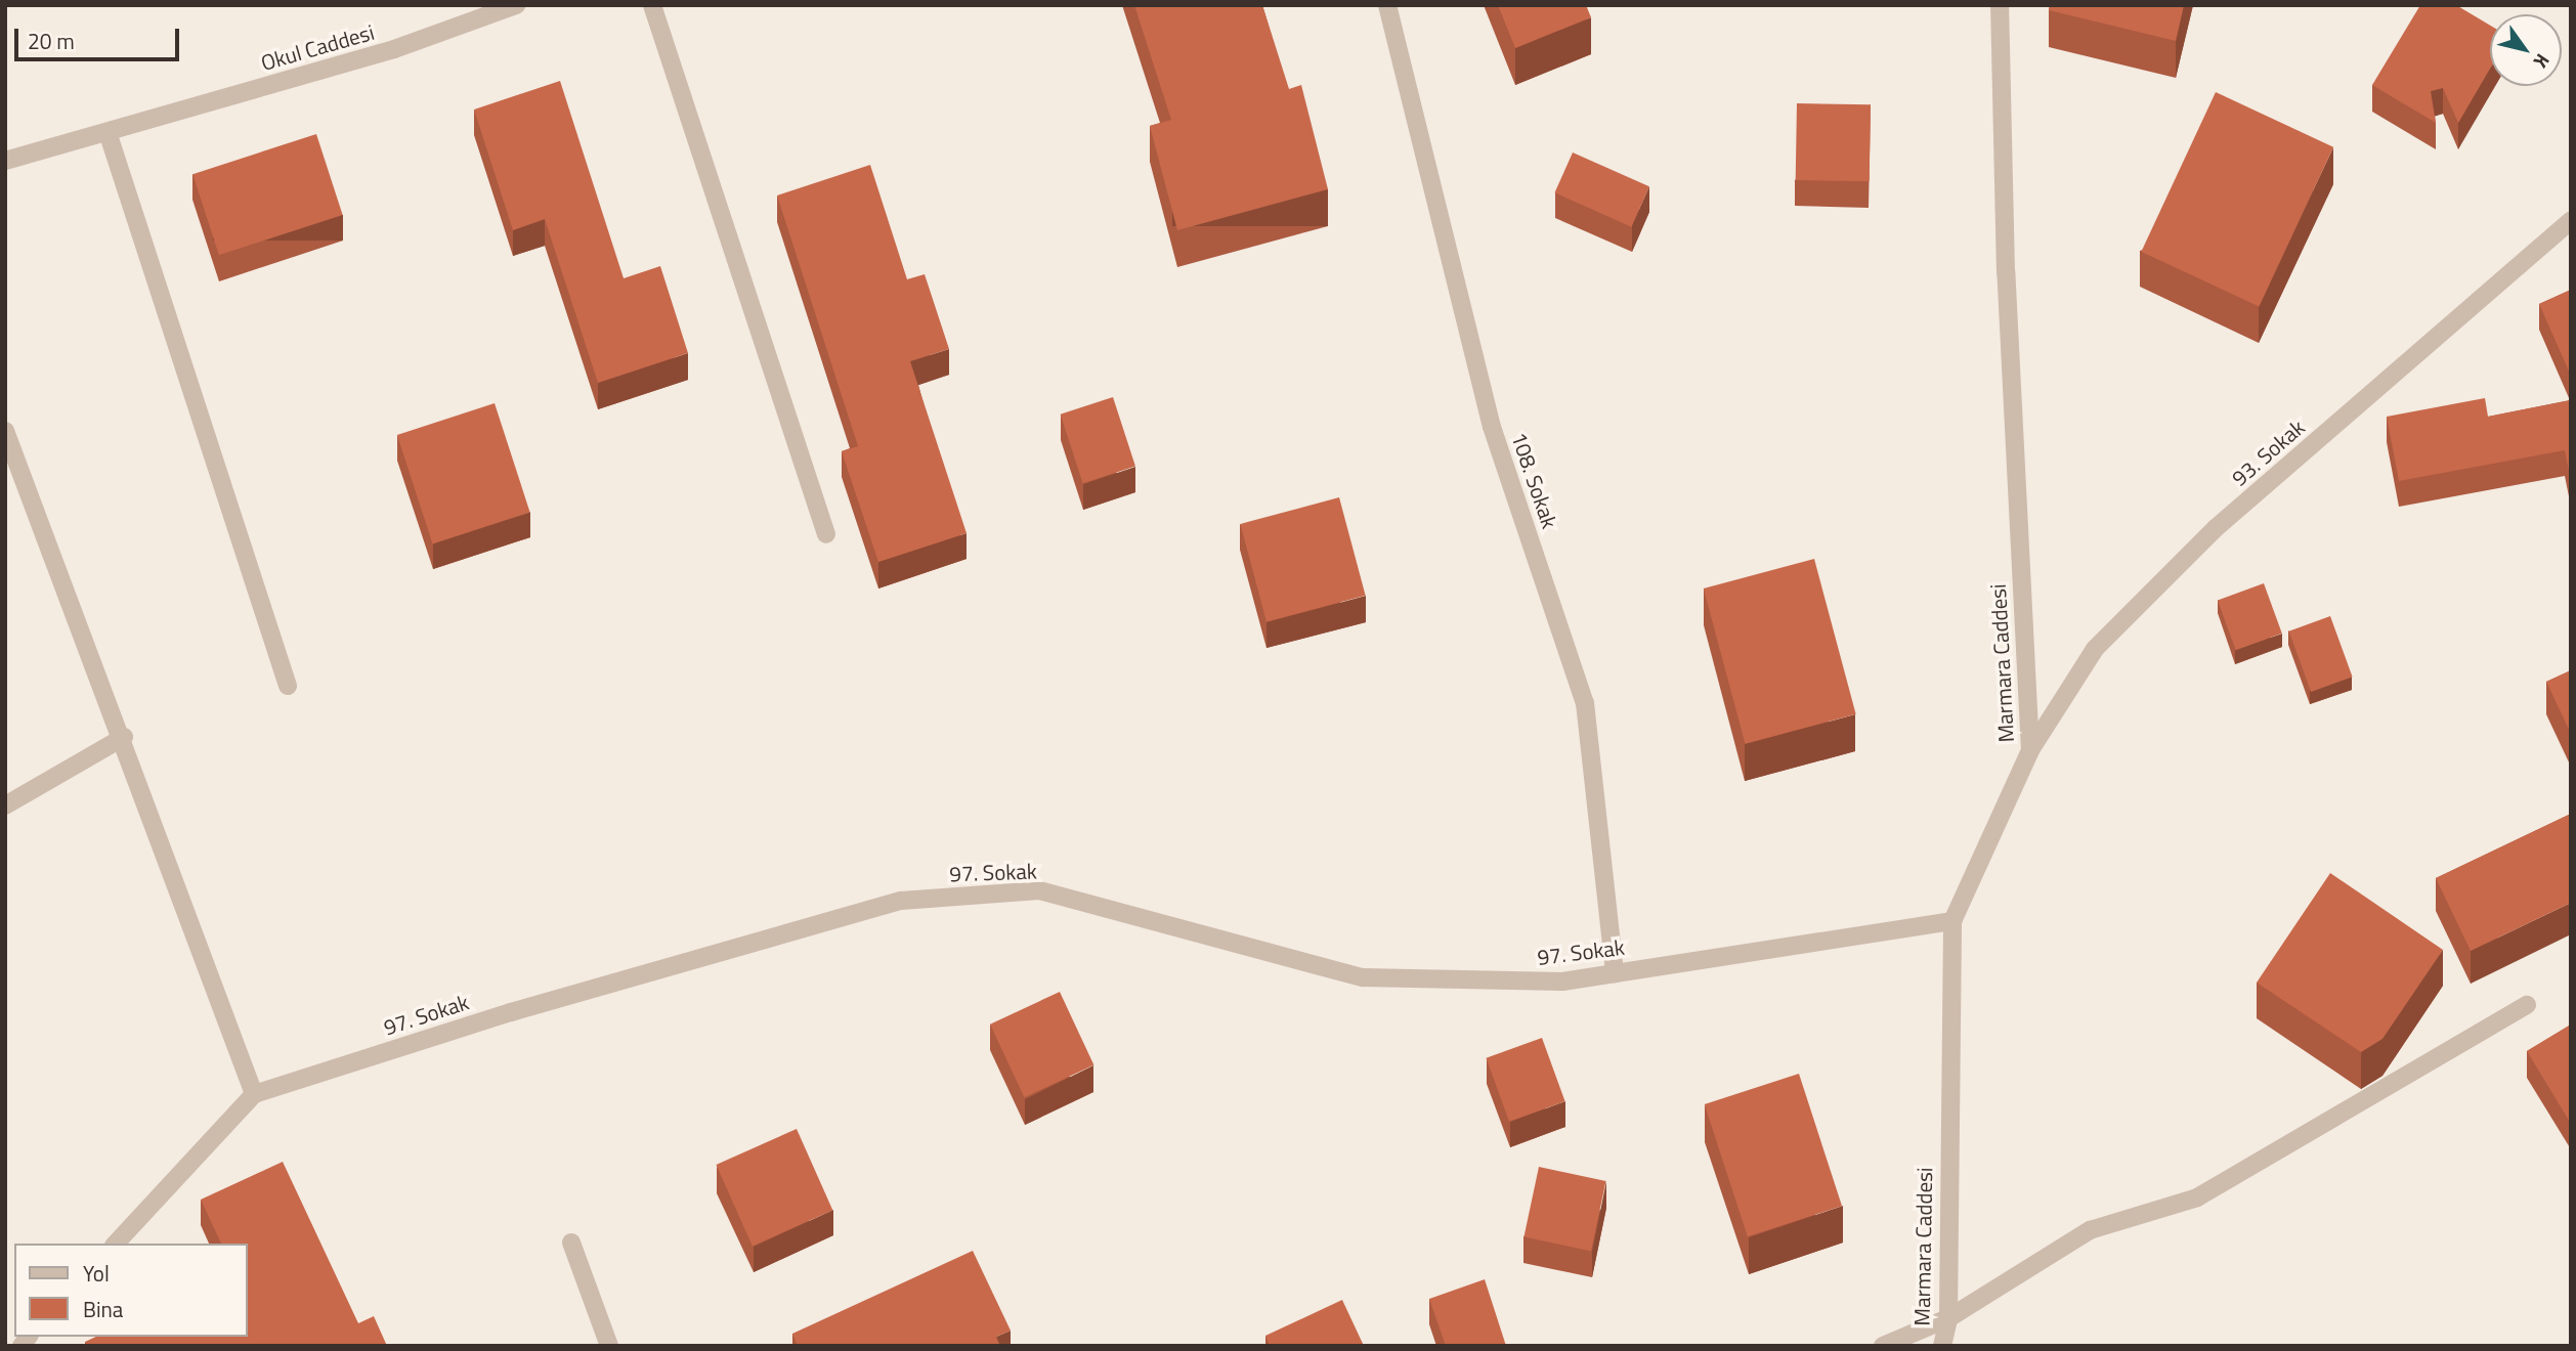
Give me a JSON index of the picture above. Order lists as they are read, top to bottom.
{
  "streets": {
    "street": [
      "Okul Caddesi",
      "93. Sokak",
      "108. Sokak",
      "Marmara Caddesi",
      "97. Sokak"
    ]
  },
  "crossings": [
    ["93. Sokak", "Marmara Caddesi"],
    ["108. Sokak", "97. Sokak"],
    ["Marmara Caddesi", "97. Sokak"]
  ],
  "legend": ["Yol", "Bina"],
  "scale_bar": "20 m",
  "north": "bottom right"
}
